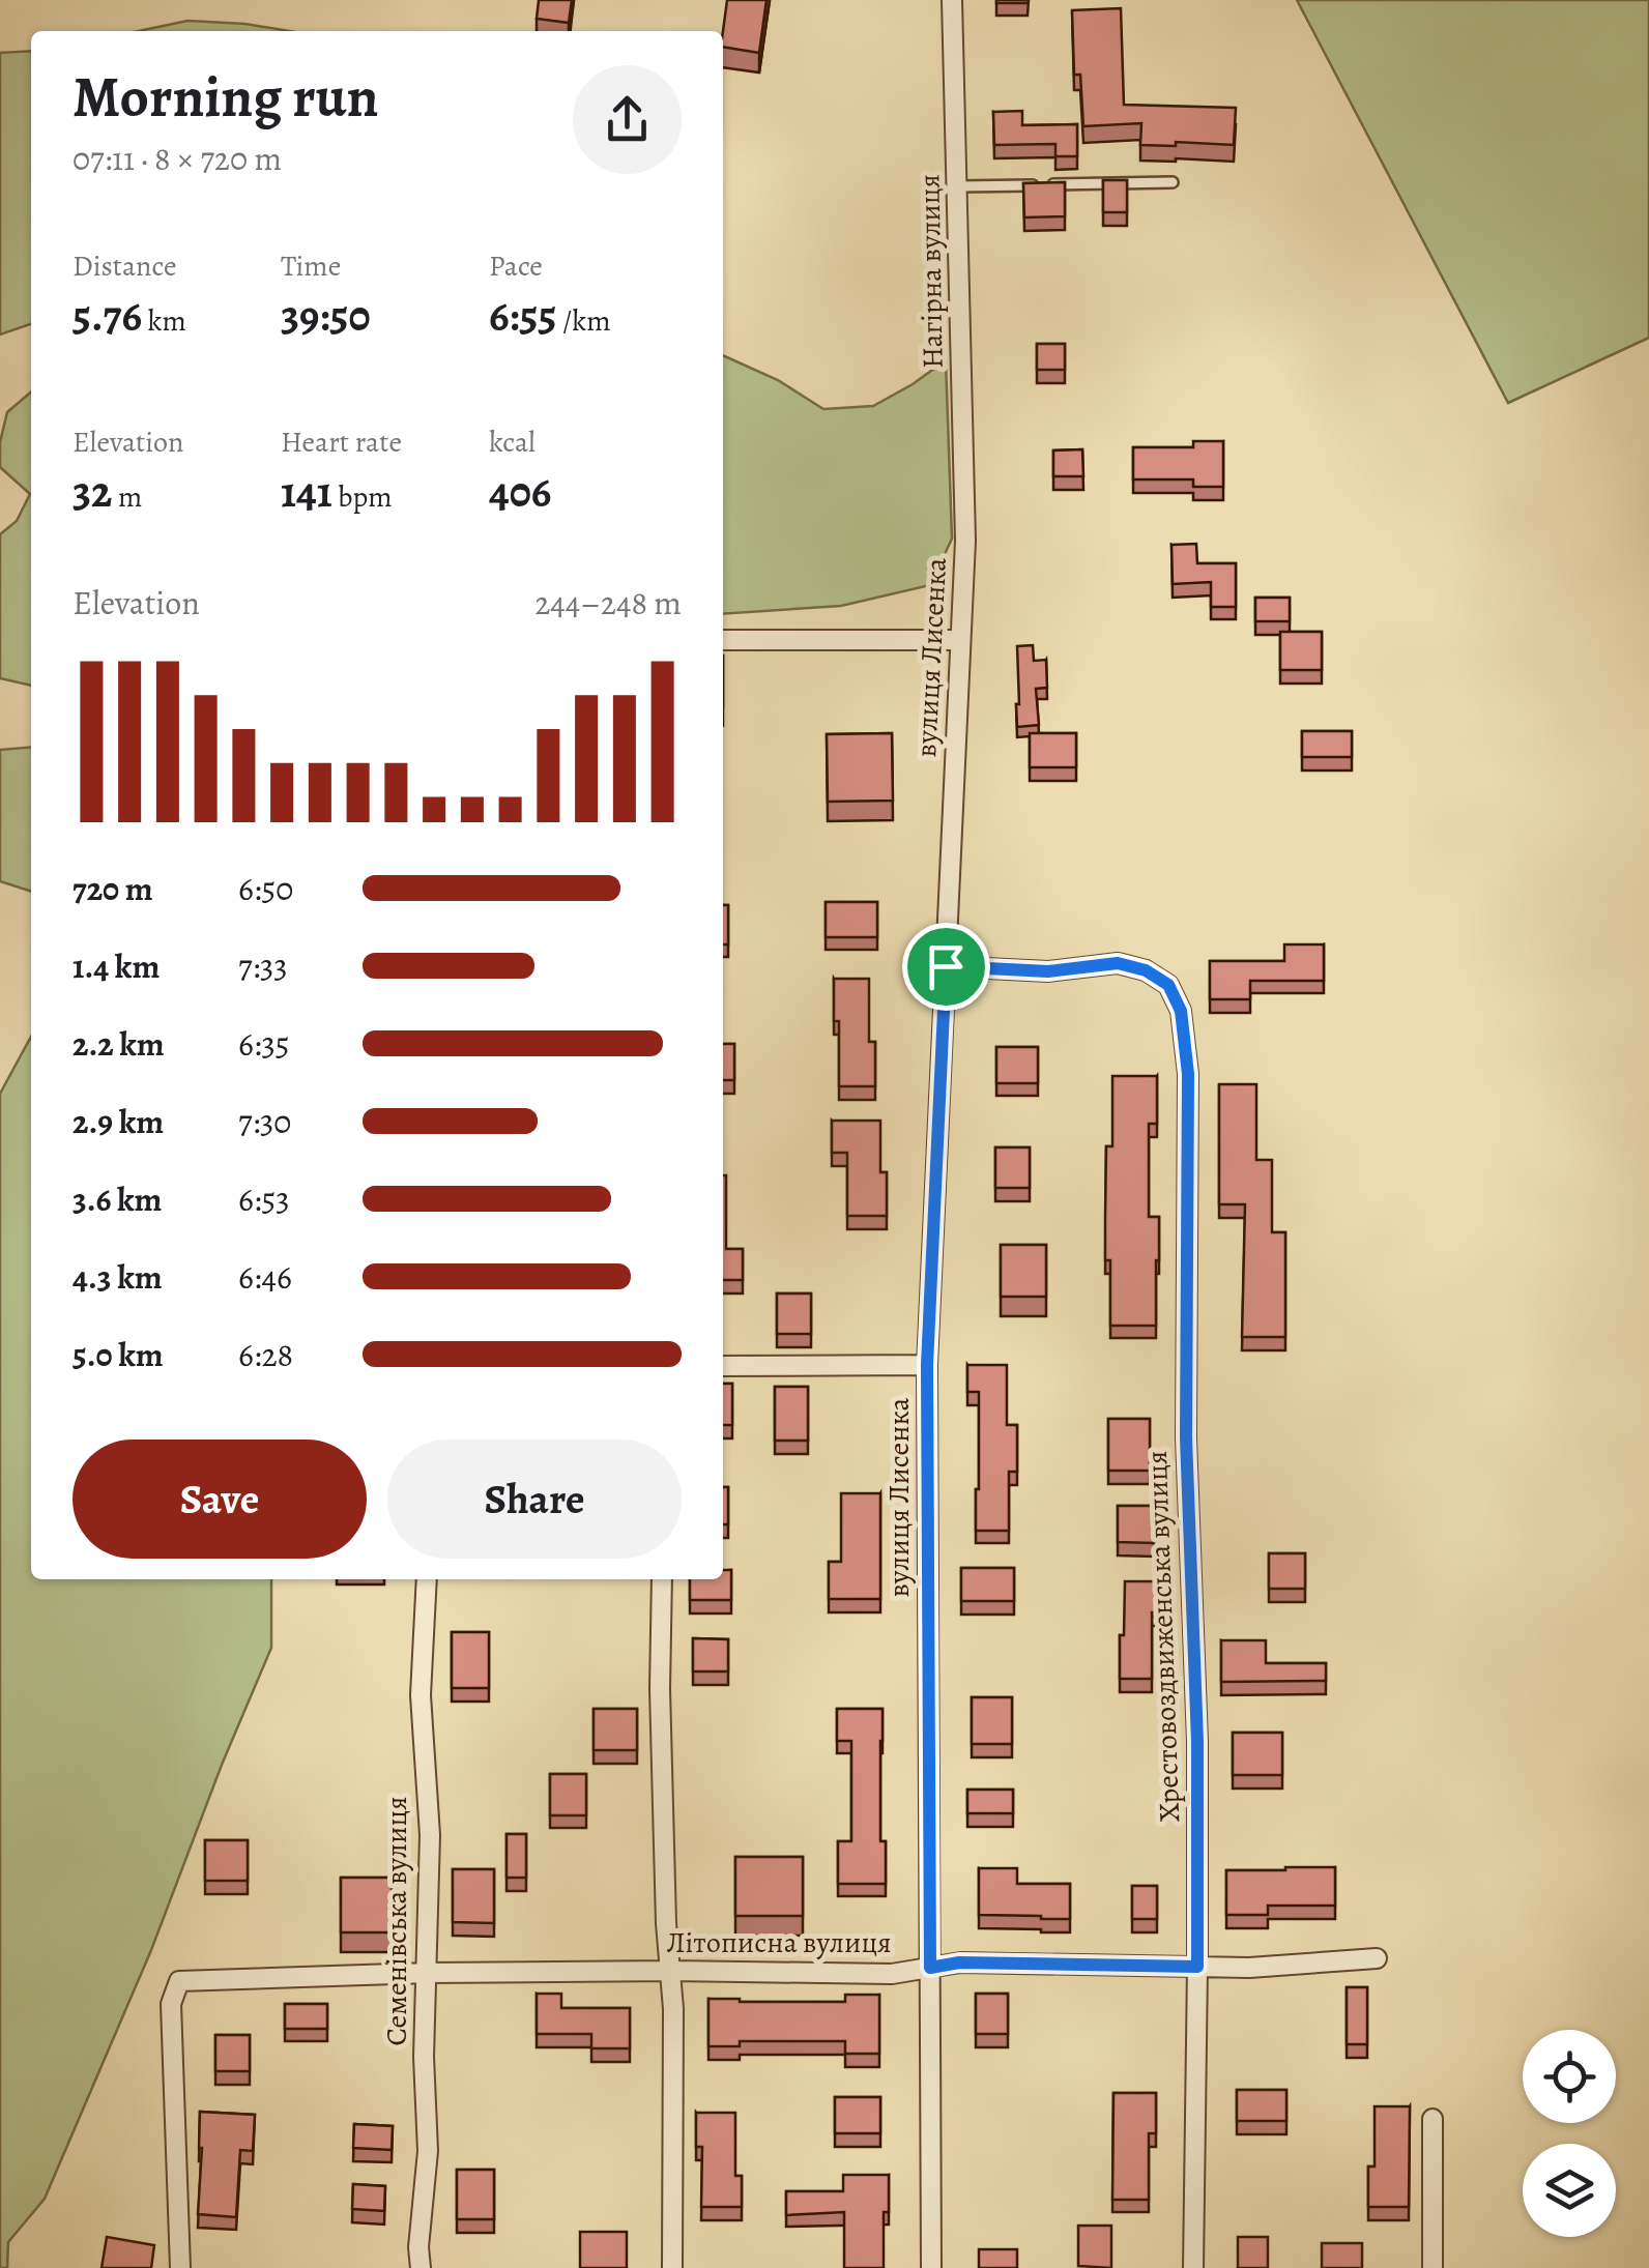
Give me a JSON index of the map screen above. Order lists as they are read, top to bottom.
{
  "streets": {
    "street": [
      "Нагірна вулиця",
      "вулиця Лисенка",
      "Хрестовоздвиженська вулиця",
      "Семенівська вулиця",
      "Літописна вулиця"
    ]
  },
  "crossings": [
    ["Нагірна вулиця", "вулиця Лисенка"],
    ["вулиця Лисенка", "Хрестовоздвиженська вулиця"],
    ["вулиця Лисенка", "Літописна вулиця"],
    ["Хрестовоздвиженська вулиця", "Літописна вулиця"],
    ["Семенівська вулиця", "Літописна вулиця"]
  ],
  "page": {
    "heading": ["Morning run", "07:11 · 8 × 720 m"],
    "stats": [
      ["Distance", "5.76 km"],
      ["Time", "39:50"],
      ["Pace", "6:55 /km"],
      ["Elevation", "32 m"],
      ["Heart rate", "141 bpm"],
      ["kcal", "406"]
    ],
    "chart": ["Elevation", "244–248 m"],
    "list": [
      {
        "name": "720 m",
        "note": "6:50"
      },
      {
        "name": "1.4 km",
        "note": "7:33"
      },
      {
        "name": "2.2 km",
        "note": "6:35"
      },
      {
        "name": "2.9 km",
        "note": "7:30"
      },
      {
        "name": "3.6 km",
        "note": "6:53"
      },
      {
        "name": "4.3 km",
        "note": "6:46"
      },
      {
        "name": "5.0 km",
        "note": "6:28"
      }
    ],
    "buttons": ["Save", "Share"]
  }
}
